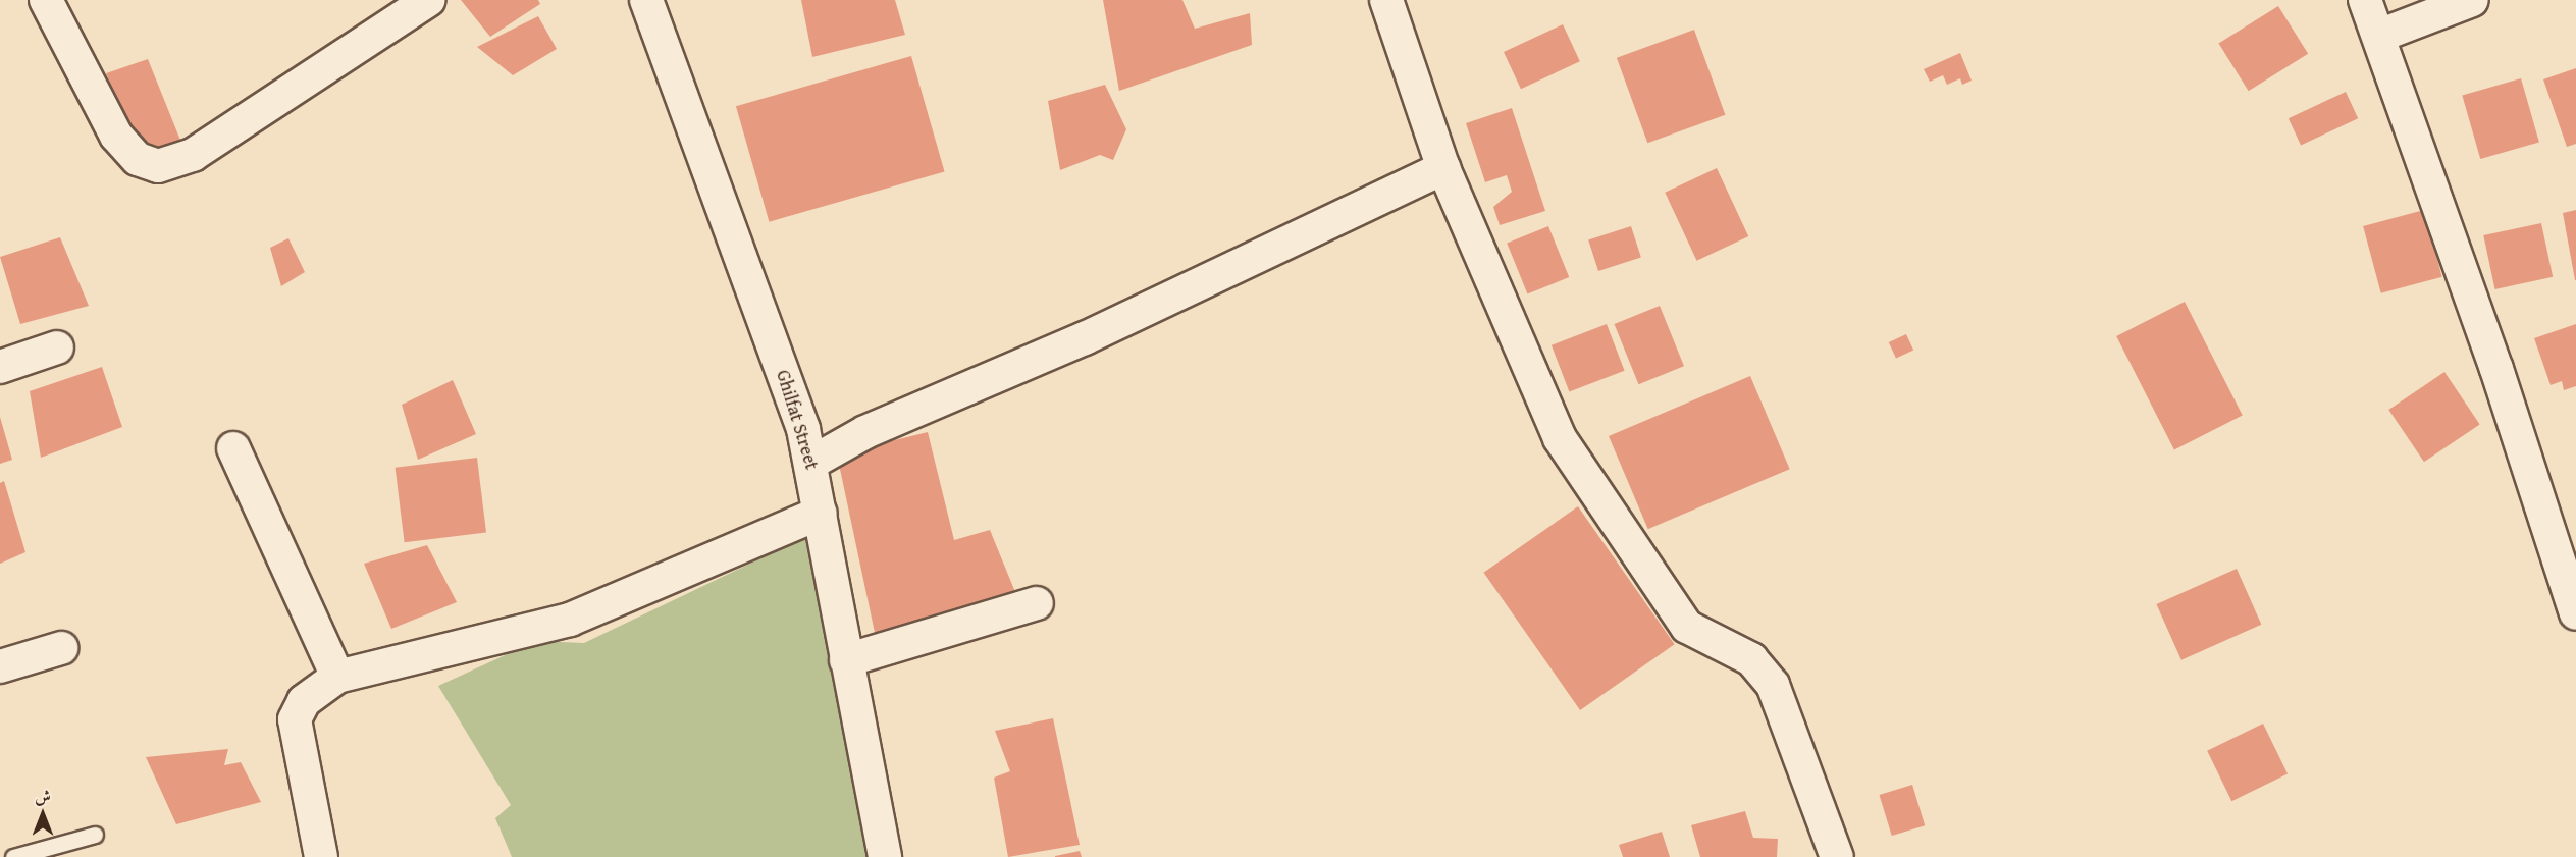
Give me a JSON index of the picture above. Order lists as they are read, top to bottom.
{
  "streets": {
    "street": ["Ghilfat Street"]
  },
  "north": "top"
}
